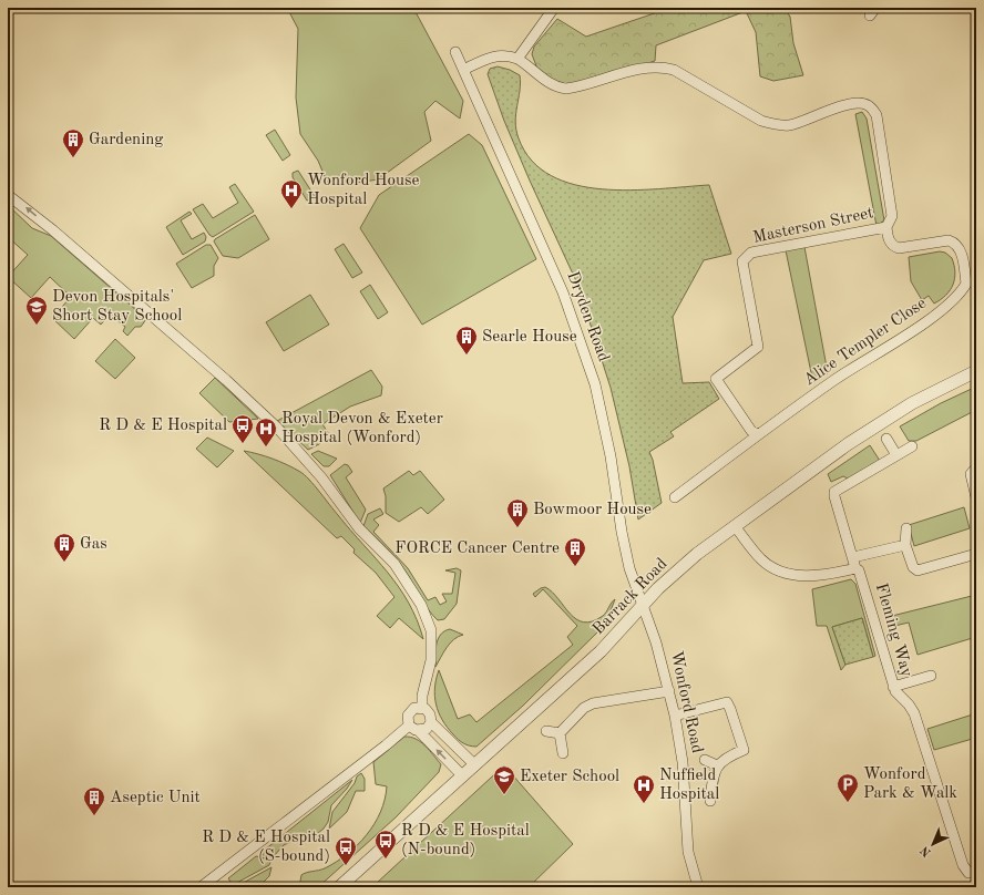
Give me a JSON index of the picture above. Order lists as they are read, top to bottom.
{
  "streets": {
    "street": [
      "Masterson Street",
      "Dryden Road",
      "Alice Templer Close",
      "Barrack Road",
      "Fleming Way",
      "Wonford Road"
    ]
  },
  "crossings": [
    ["Masterson Street", "Alice Templer Close"],
    ["Dryden Road", "Barrack Road"],
    ["Dryden Road", "Wonford Road"],
    ["Barrack Road", "Fleming Way"],
    ["Barrack Road", "Wonford Road"]
  ],
  "places": {
    "building": [
      "Gardening",
      "Searle House",
      "Bowmoor House",
      "Gas",
      "FORCE Cancer Centre",
      "Aseptic Unit"
    ],
    "hospital": ["Wonford House Hospital", "Royal Devon & Exeter Hospital (Wonford)", "Nuffield Hospital"],
    "school or university": ["Devon Hospitals' Short Stay School", "Exeter School"],
    "bus stop": ["R D & E Hospital", "R D & E Hospital (N-bound)", "R D & E Hospital (S-bound)"],
    "parking": ["Wonford Park & Walk"]
  },
  "north": "bottom left"
}
